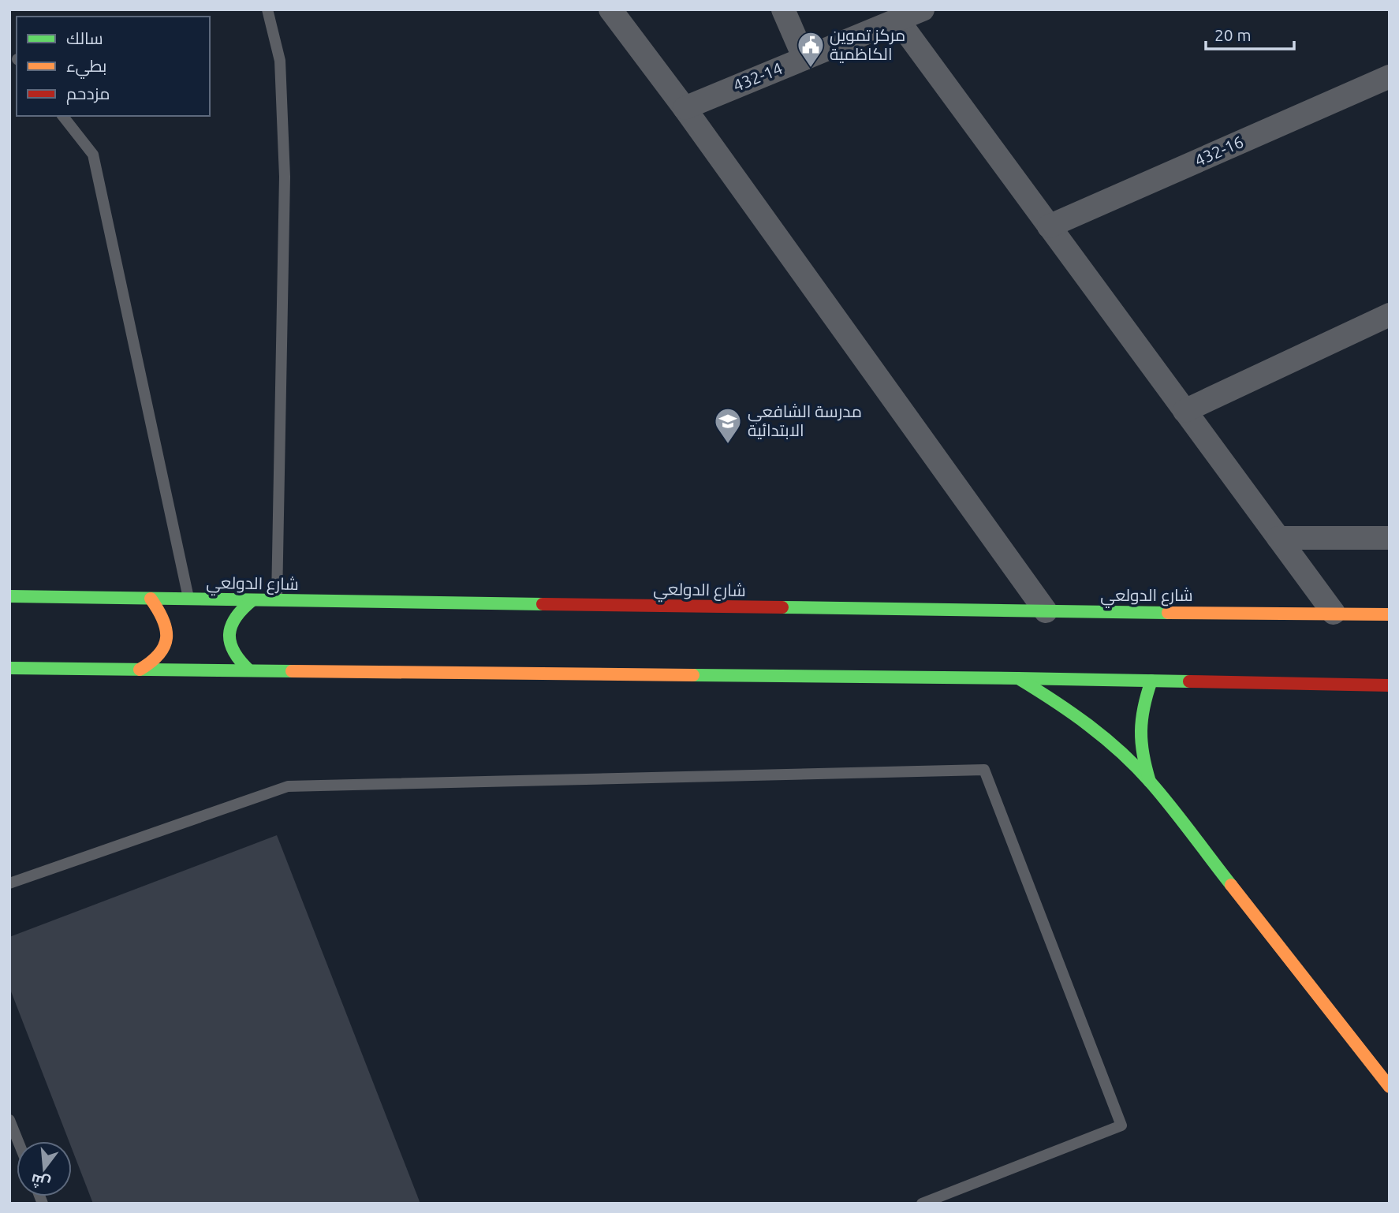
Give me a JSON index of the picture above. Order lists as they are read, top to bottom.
{
  "streets": {
    "main road": ["شارع الدولعي"],
    "street": ["432-14", "432-16"]
  },
  "places": {
    "public building": ["مركز تموين الكاظمية"],
    "school or university": ["مدرسة الشافعي الابتدائية"]
  },
  "legend": ["سالك", "بطيء", "مزدحم"],
  "scale_bar": "20 m",
  "north": "bottom"
}
